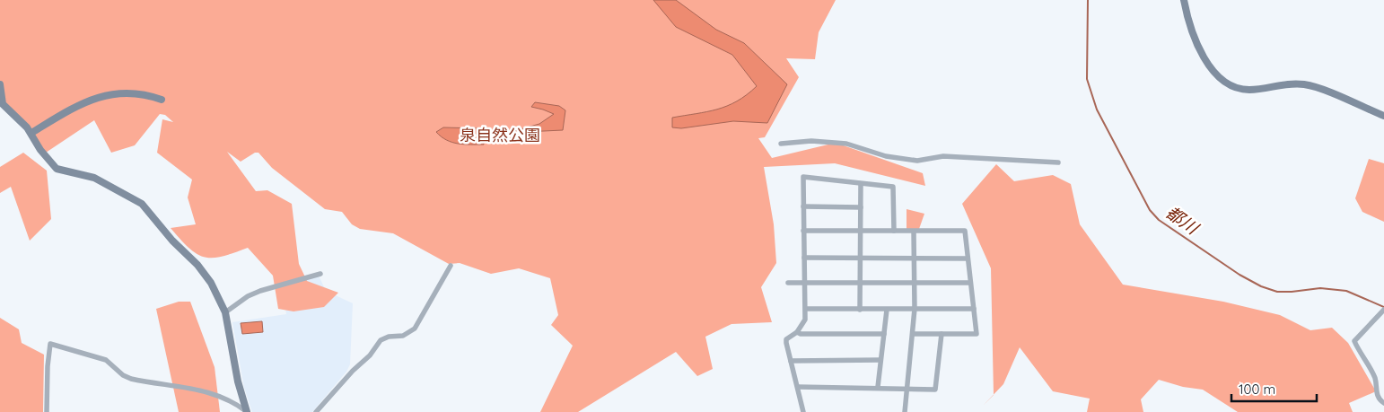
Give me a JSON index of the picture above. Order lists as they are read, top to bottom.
{
  "water": ["都川"],
  "parks": ["泉自然公園"],
  "scale_bar": "100 m"
}
